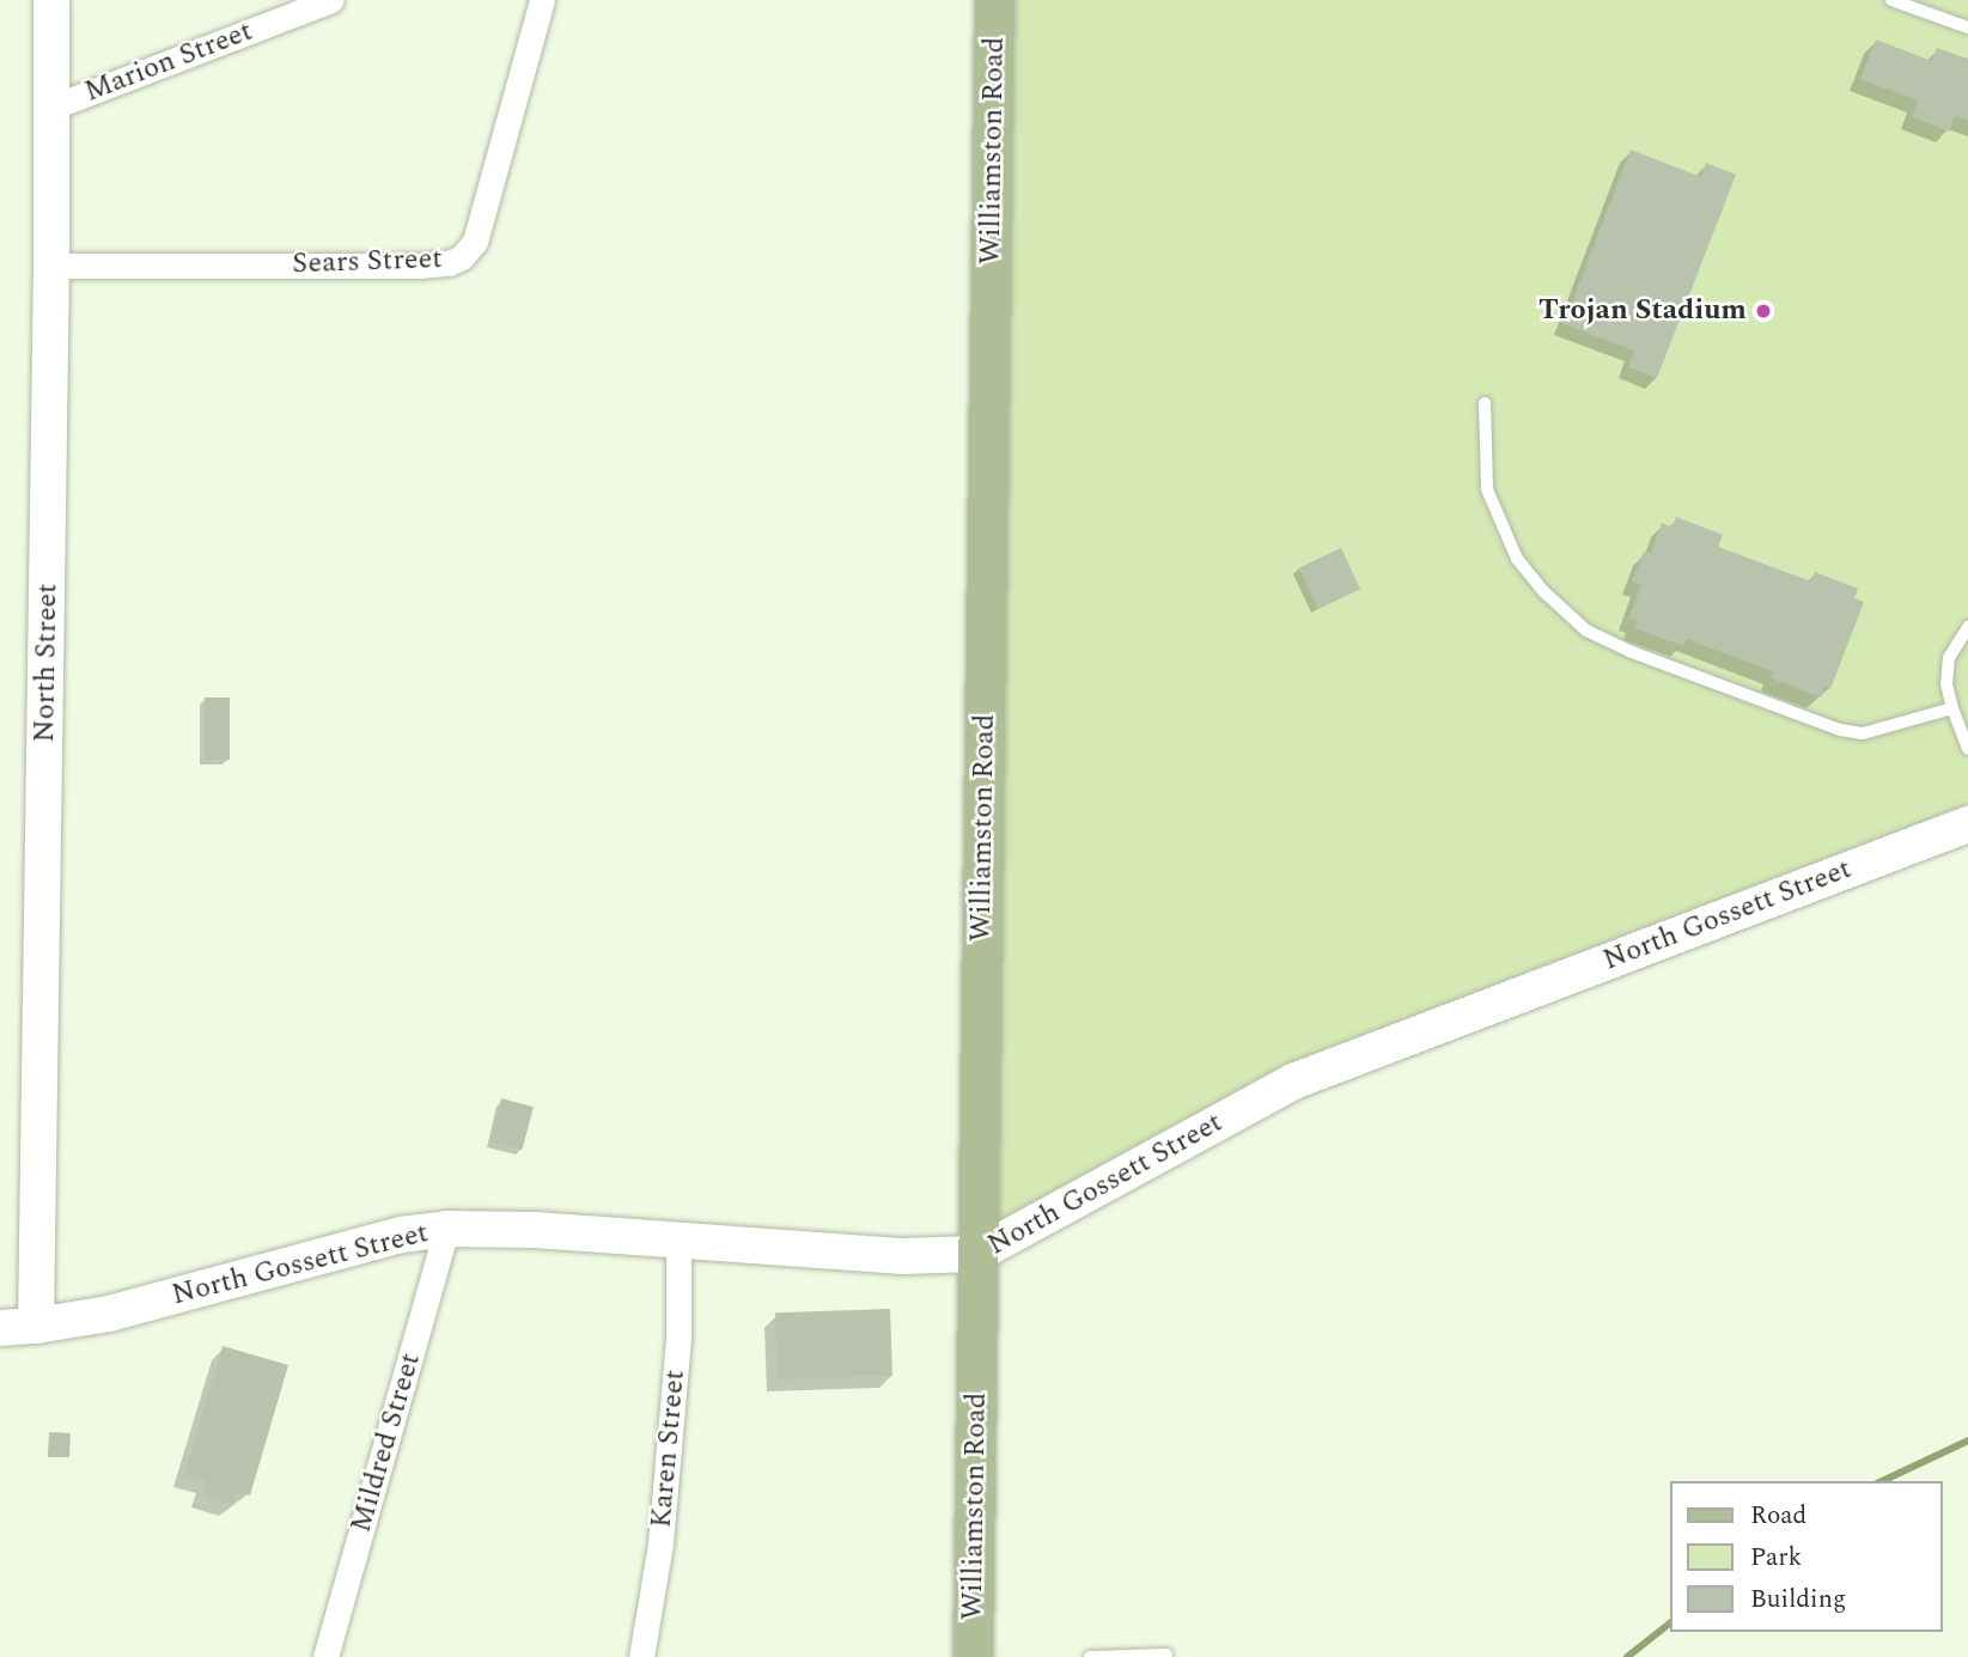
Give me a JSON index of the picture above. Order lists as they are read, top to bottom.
{
  "streets": {
    "main road": ["Williamston Road"],
    "street": [
      "Marion Street",
      "Sears Street",
      "North Street",
      "North Gossett Street",
      "Mildred Street",
      "Karen Street"
    ]
  },
  "crossings": [
    ["Marion Street", "North Street"],
    ["Williamston Road", "North Gossett Street"],
    ["Sears Street", "North Street"],
    ["North Street", "North Gossett Street"],
    ["North Gossett Street", "Mildred Street"],
    ["North Gossett Street", "Karen Street"]
  ],
  "places": ["Trojan Stadium"],
  "legend": ["Road", "Park", "Building"]
}
